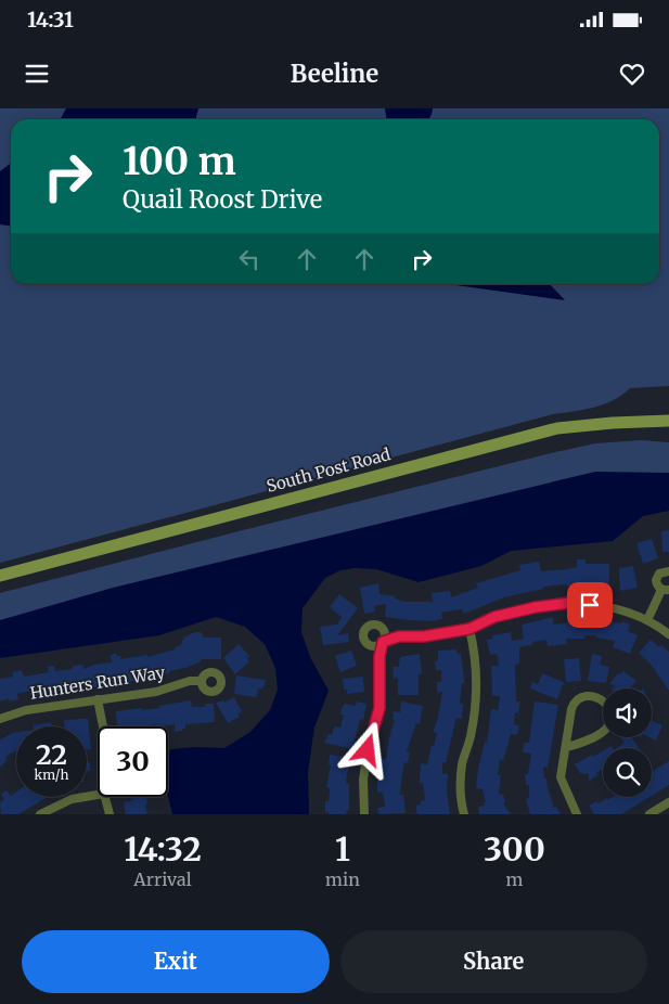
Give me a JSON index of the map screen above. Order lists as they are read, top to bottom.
{
  "streets": {
    "street": ["South Post Road", "Hunters Run Way"]
  },
  "page": {
    "status": "14:31",
    "header": "Beeline",
    "turn": ["100 m", "Quail Roost Drive"],
    "speed": "22 km/h",
    "limit": "30",
    "eta": [
      "14:32",
      "Arrival",
      "1",
      "min",
      "300",
      "m"
    ],
    "buttons": ["Exit", "Share"]
  }
}
